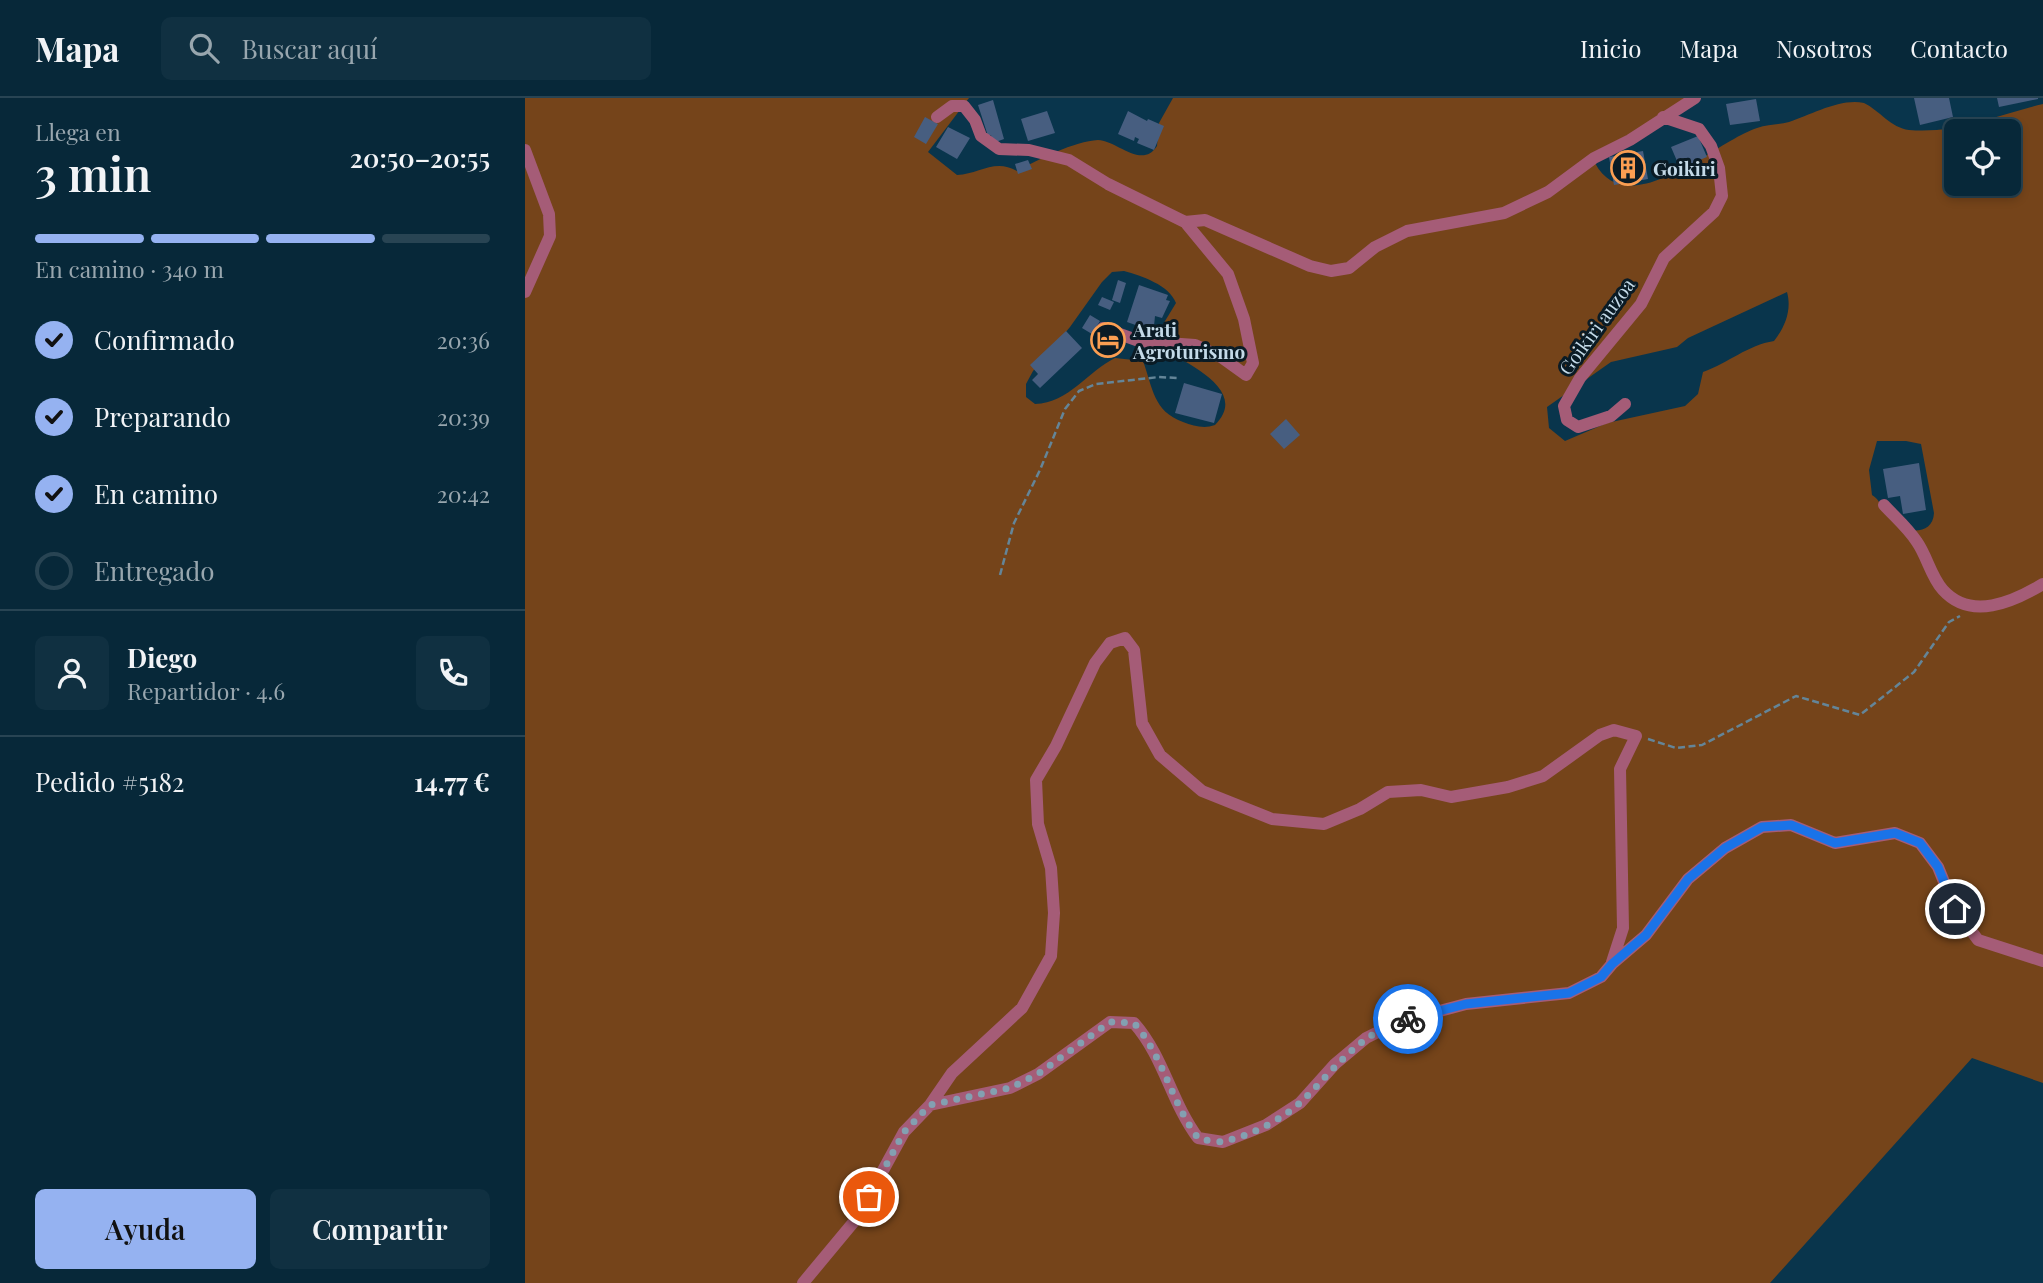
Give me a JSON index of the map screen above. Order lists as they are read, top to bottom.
{
  "streets": {
    "street": ["Goikiri auzoa"]
  },
  "places": {
    "building": ["Goikiri"],
    "hotel": ["Arati Agroturismo"]
  },
  "page": {
    "header": "Mapa",
    "search": "Buscar aquí",
    "nav": [
      "Inicio",
      "Mapa",
      "Nosotros",
      "Contacto"
    ],
    "heading": ["3 min", "Llega en", "20:50–20:55"],
    "panel": [
      "Diego",
      "Repartidor · 4.6",
      "Pedido #5182",
      "14.77 €"
    ],
    "bar": "En camino · 340 m",
    "list": [
      ["Confirmado", "20:36"],
      ["Preparando", "20:39"],
      ["En camino", "20:42"],
      "Entregado"
    ],
    "buttons": ["Ayuda", "Compartir"]
  }
}
